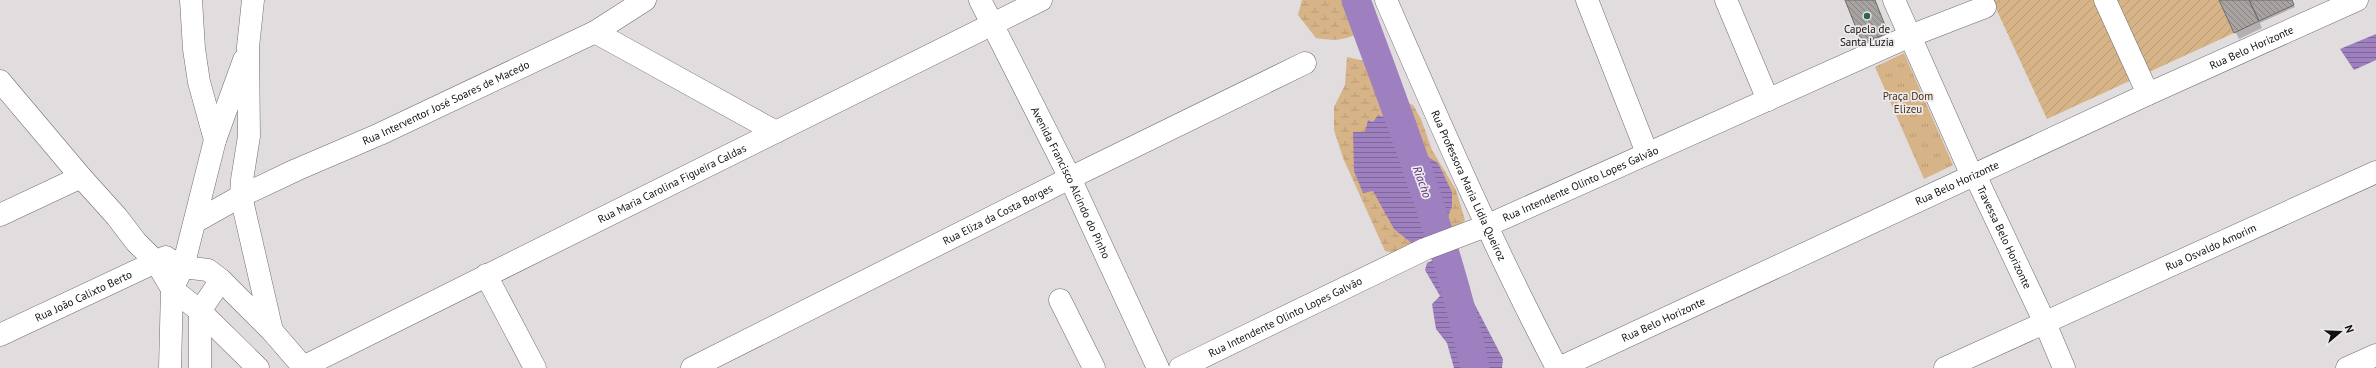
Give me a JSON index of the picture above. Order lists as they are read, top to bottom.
{
  "streets": {
    "street": [
      "Rua Belo Horizonte",
      "Rua Interventor José Soares de Macedo",
      "Rua Maria Carolina Figueira Caldas",
      "Avenida Francisco Alcindo do Pinho",
      "Rua Intendente Olinto Lopes Galvão",
      "Rua Professora Maria Lídia Queiroz",
      "Rua Eliza da Costa Borges",
      "Travessa Belo Horizonte",
      "Rua Osvaldo Amorim",
      "Rua João Calixto Berto"
    ]
  },
  "crossings": [
    ["Rua Belo Horizonte", "Rua Professora Maria Lídia Queiroz"],
    ["Rua Belo Horizonte", "Travessa Belo Horizonte"],
    ["Rua Maria Carolina Figueira Caldas", "Avenida Francisco Alcindo do Pinho"],
    ["Avenida Francisco Alcindo do Pinho", "Rua Eliza da Costa Borges"],
    ["Rua Intendente Olinto Lopes Galvão", "Rua Professora Maria Lídia Queiroz"],
    ["Rua Intendente Olinto Lopes Galvão", "Travessa Belo Horizonte"],
    ["Travessa Belo Horizonte", "Rua Osvaldo Amorim"]
  ],
  "water": ["Riacho"],
  "parks": ["Praça Dom Elizeu"],
  "places": ["Capela de Santa Luzia"],
  "north": "right"
}
